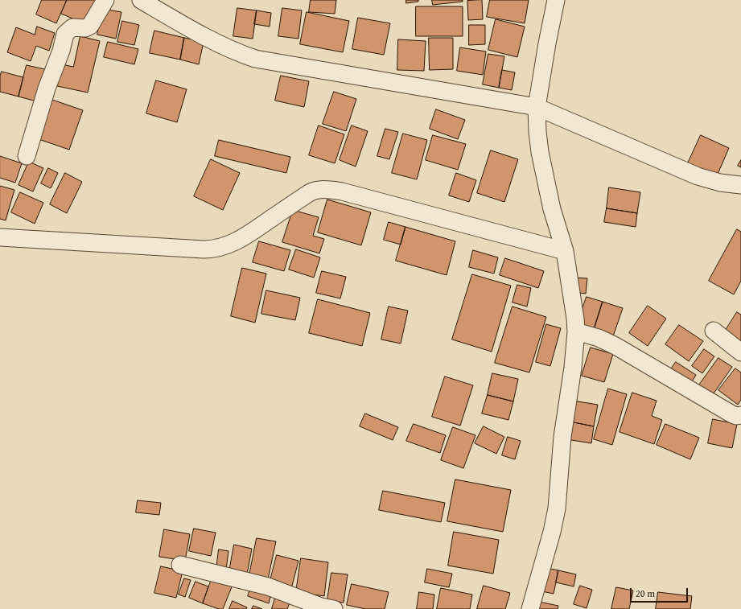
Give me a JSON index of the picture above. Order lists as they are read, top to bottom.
{
  "scale_bar": "20 m"
}
